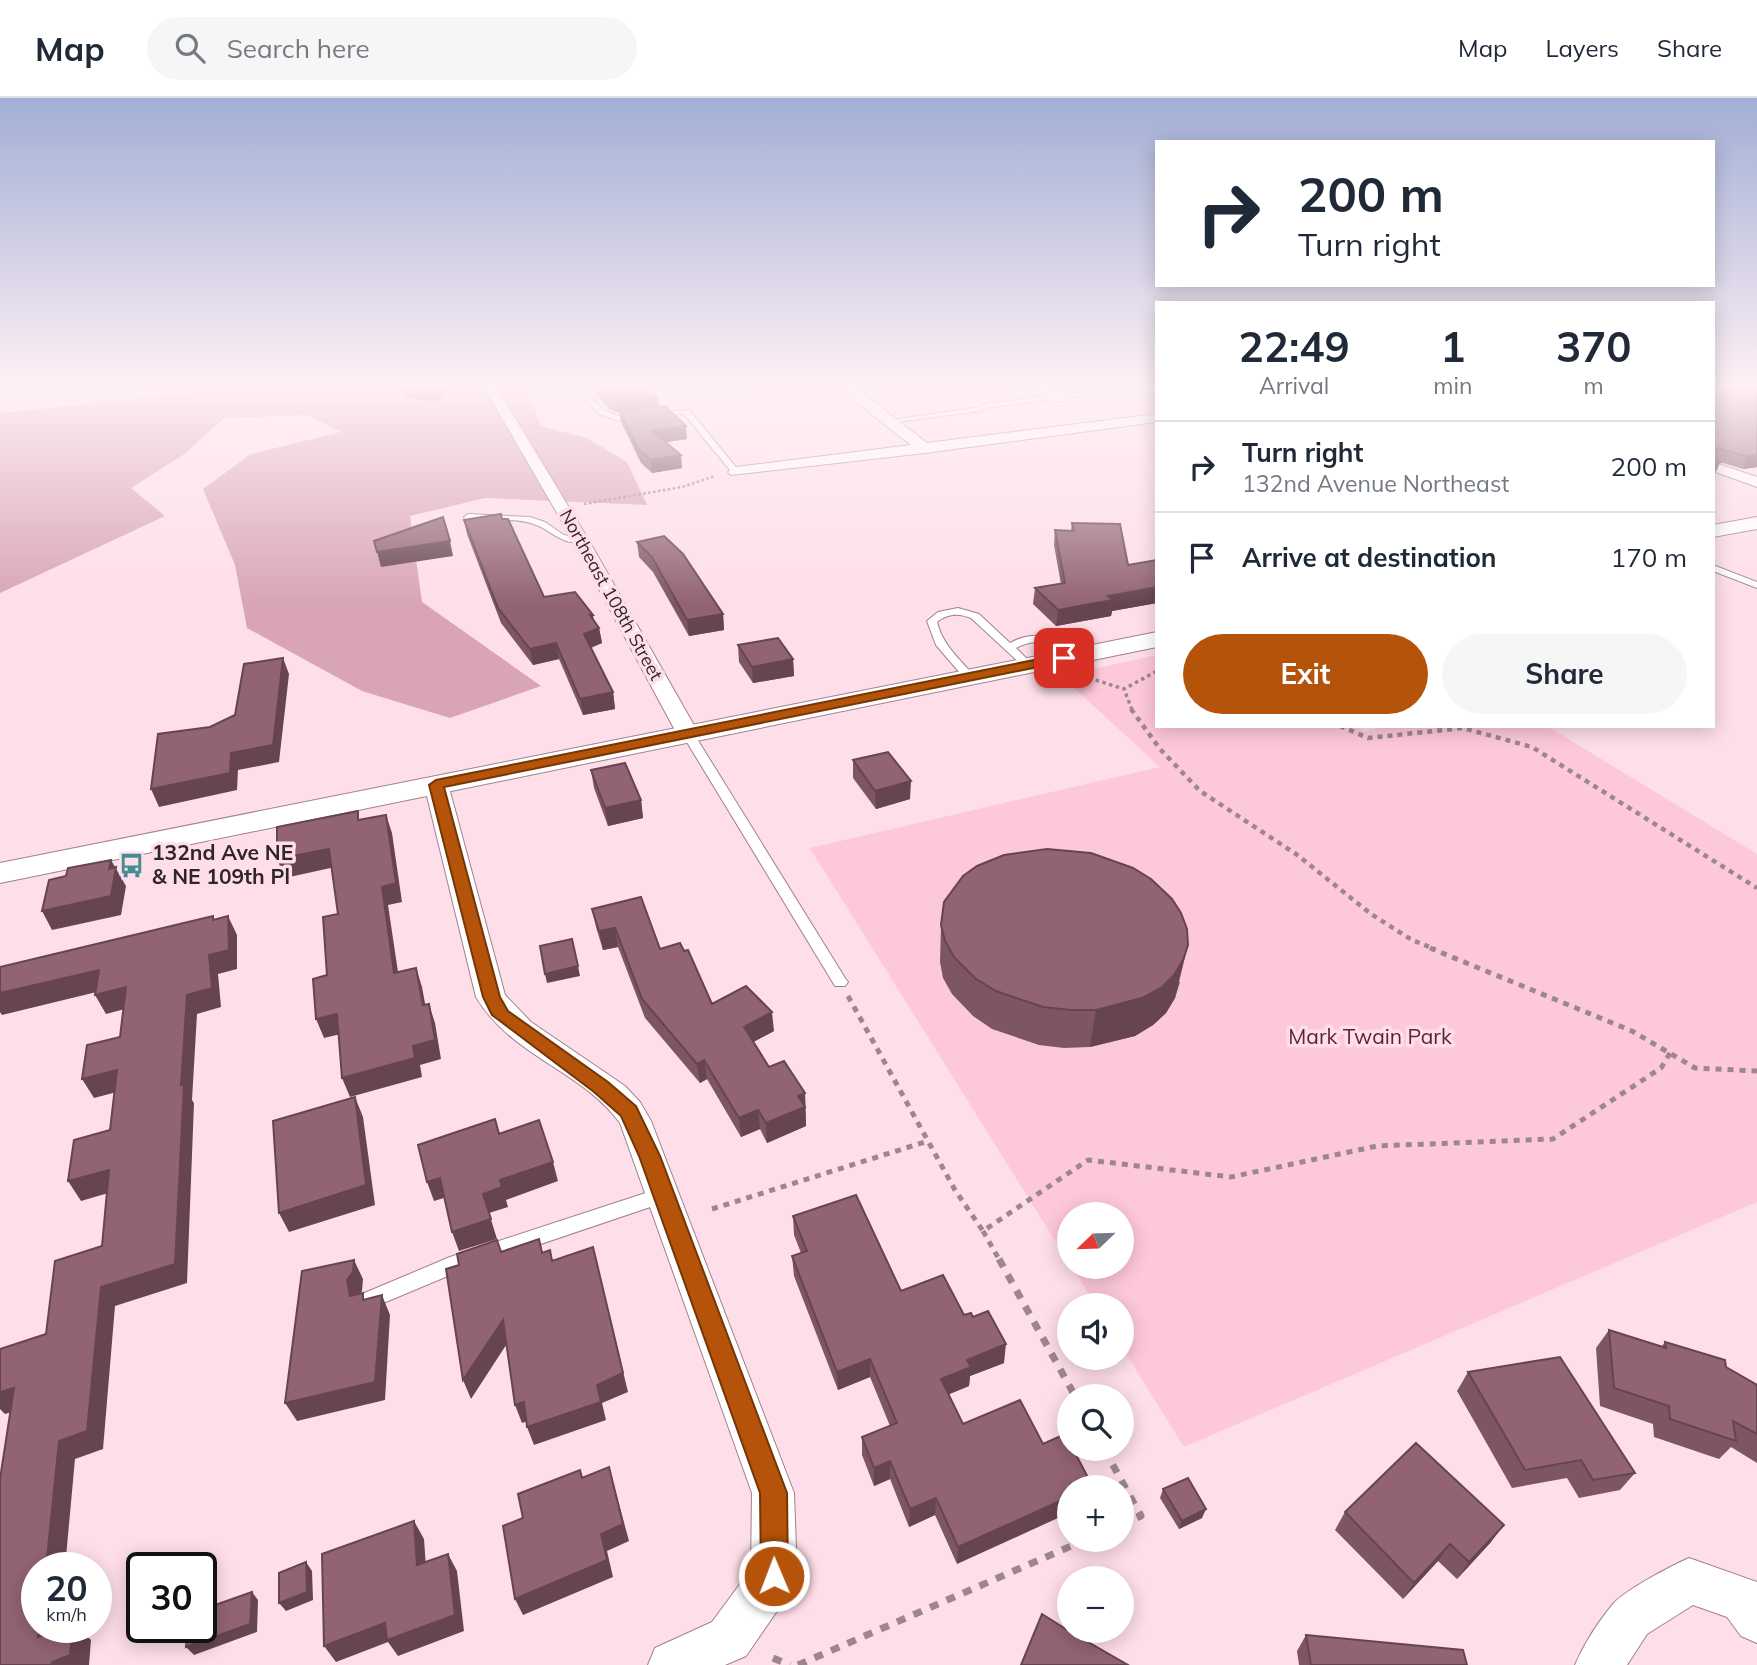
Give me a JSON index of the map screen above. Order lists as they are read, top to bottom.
{
  "streets": {
    "street": ["Northeast 108th Street"]
  },
  "parks": ["Mark Twain Park"],
  "places": {
    "bus stop": ["132nd Ave NE & NE 109th Pl"]
  },
  "north": "bottom left",
  "page": {
    "header": "Map",
    "search": "Search here",
    "nav": ["Map", "Layers", "Share"],
    "turn": ["200 m", "Turn right"],
    "eta": [
      "22:49",
      "Arrival",
      "1",
      "min",
      "370",
      "m"
    ],
    "list": [
      {
        "name": "Turn right",
        "note": "132nd Avenue Northeast",
        "value": "200 m"
      },
      {
        "name": "Arrive at destination",
        "value": "170 m"
      }
    ],
    "buttons": ["Exit", "Share"],
    "map_buttons": ["+", "−"],
    "speed": "20 km/h",
    "limit": "30"
  }
}
